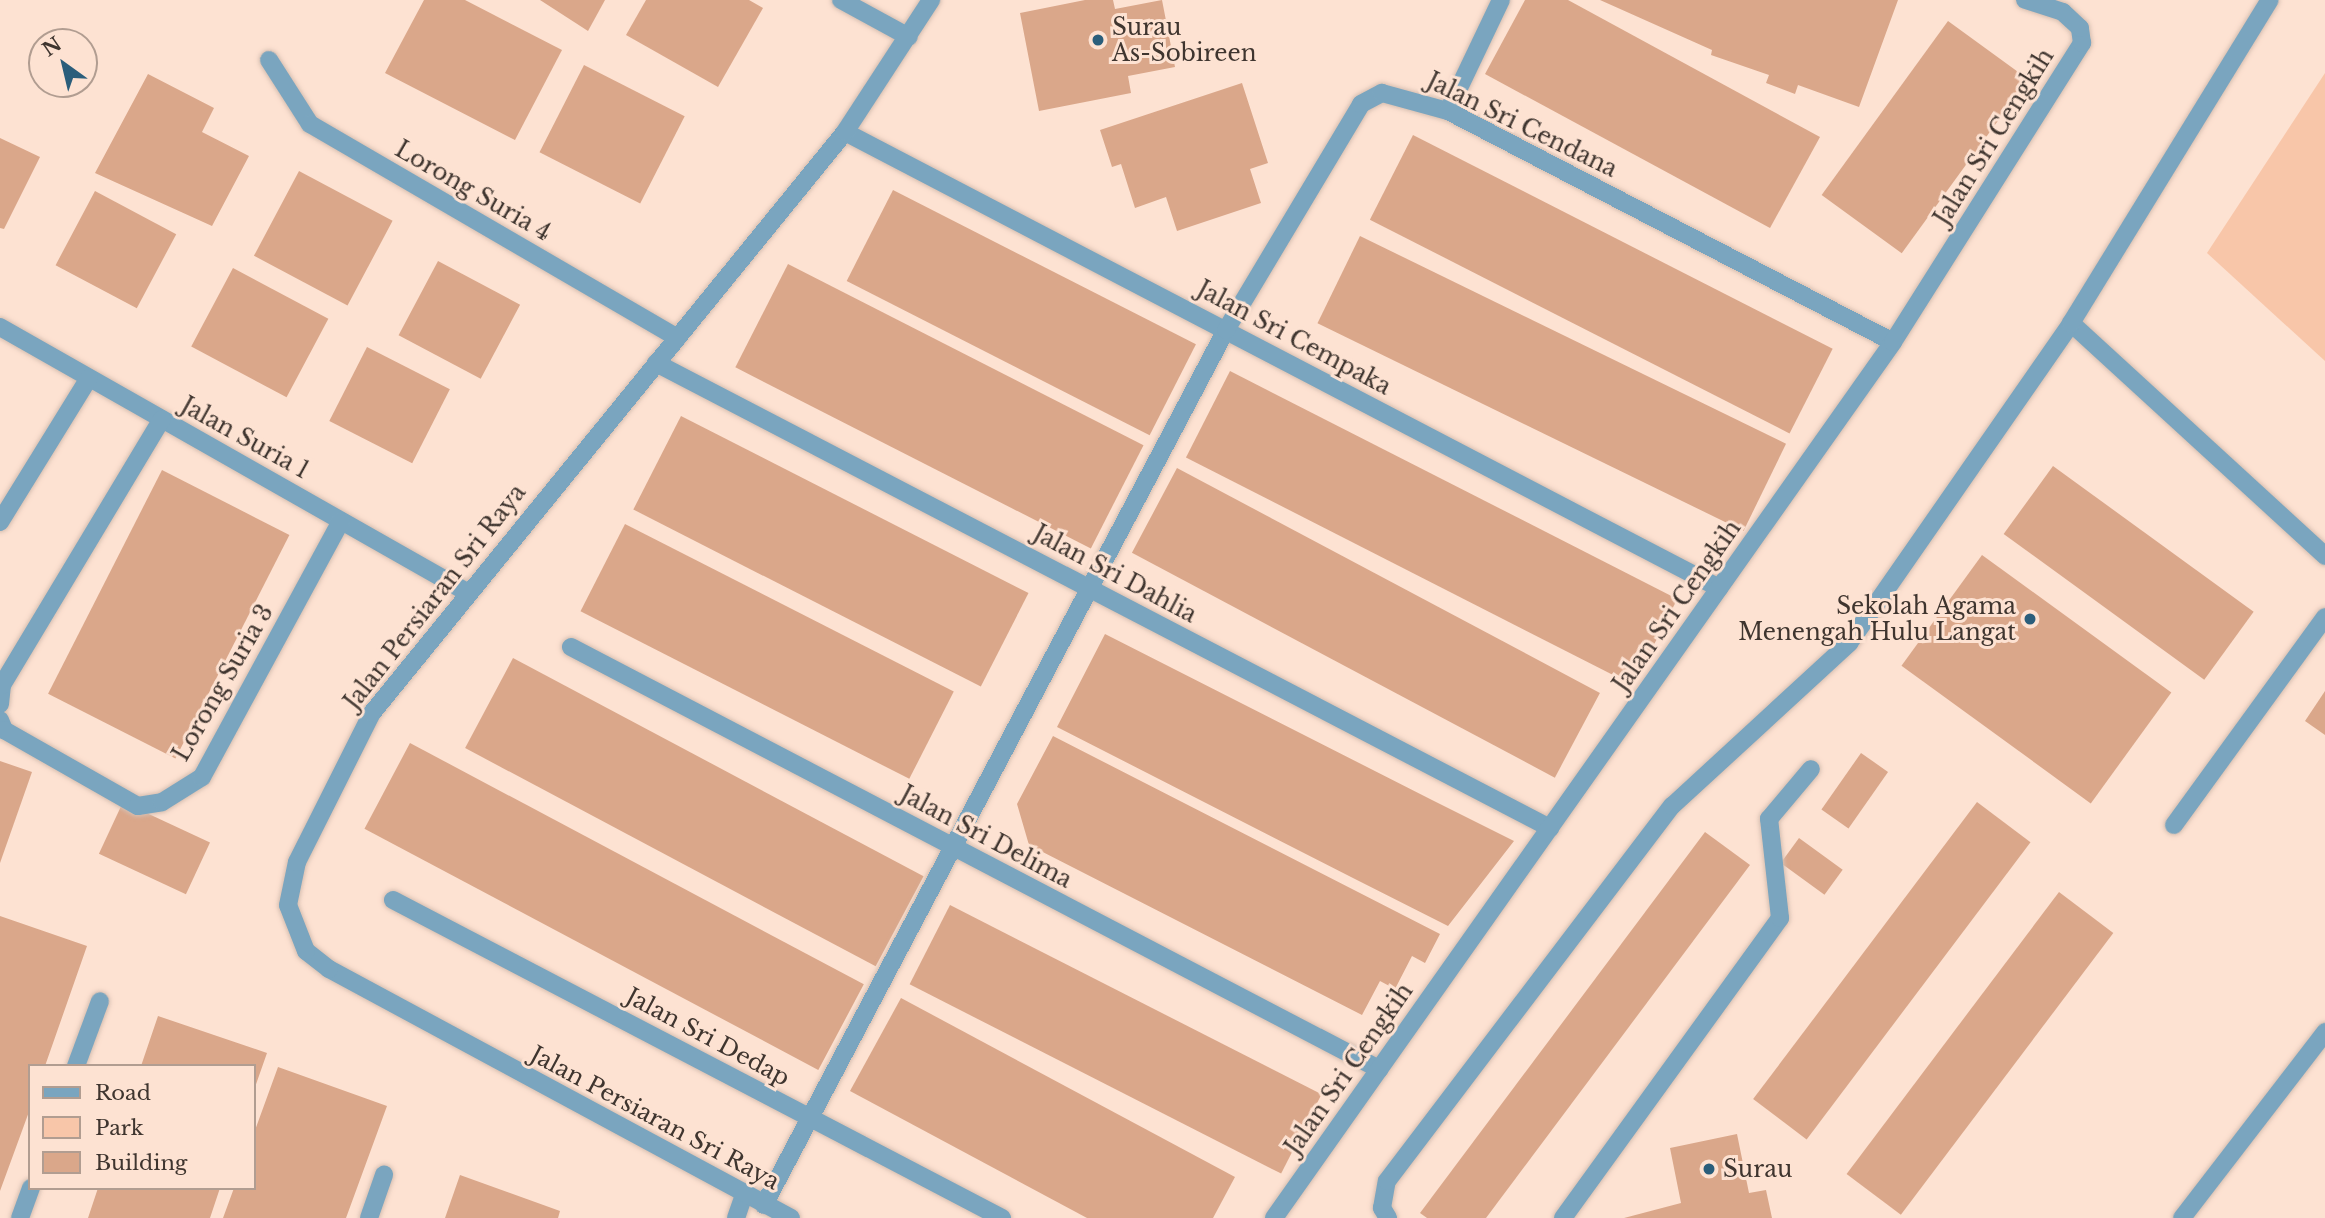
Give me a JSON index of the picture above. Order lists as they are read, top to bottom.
{
  "streets": {
    "street": [
      "Jalan Sri Cendana",
      "Jalan Sri Cengkih",
      "Lorong Suria 4",
      "Jalan Sri Cempaka",
      "Jalan Suria 1",
      "Jalan Sri Dahlia",
      "Jalan Persiaran Sri Raya",
      "Lorong Suria 3",
      "Jalan Sri Delima",
      "Jalan Sri Dedap"
    ]
  },
  "crossings": [
    ["Jalan Sri Cendana", "Jalan Sri Cengkih"],
    ["Jalan Sri Cendana", "Jalan Sri Cempaka"],
    ["Jalan Sri Cendana", "Jalan Sri Dahlia"],
    ["Jalan Sri Cendana", "Jalan Persiaran Sri Raya"],
    ["Jalan Sri Cendana", "Jalan Sri Delima"],
    ["Jalan Sri Cendana", "Jalan Sri Dedap"],
    ["Jalan Sri Cengkih", "Jalan Sri Cempaka"],
    ["Jalan Sri Cengkih", "Jalan Sri Dahlia"],
    ["Jalan Sri Cengkih", "Jalan Sri Delima"],
    ["Lorong Suria 4", "Jalan Persiaran Sri Raya"],
    ["Jalan Sri Cempaka", "Jalan Persiaran Sri Raya"],
    ["Jalan Suria 1", "Jalan Persiaran Sri Raya"],
    ["Jalan Suria 1", "Lorong Suria 3"],
    ["Jalan Sri Dahlia", "Jalan Persiaran Sri Raya"]
  ],
  "places": ["Surau As-Sobireen", "Sekolah Agama Menengah Hulu Langat", "Surau"],
  "legend": ["Road", "Park", "Building"],
  "north": "top left"
}
